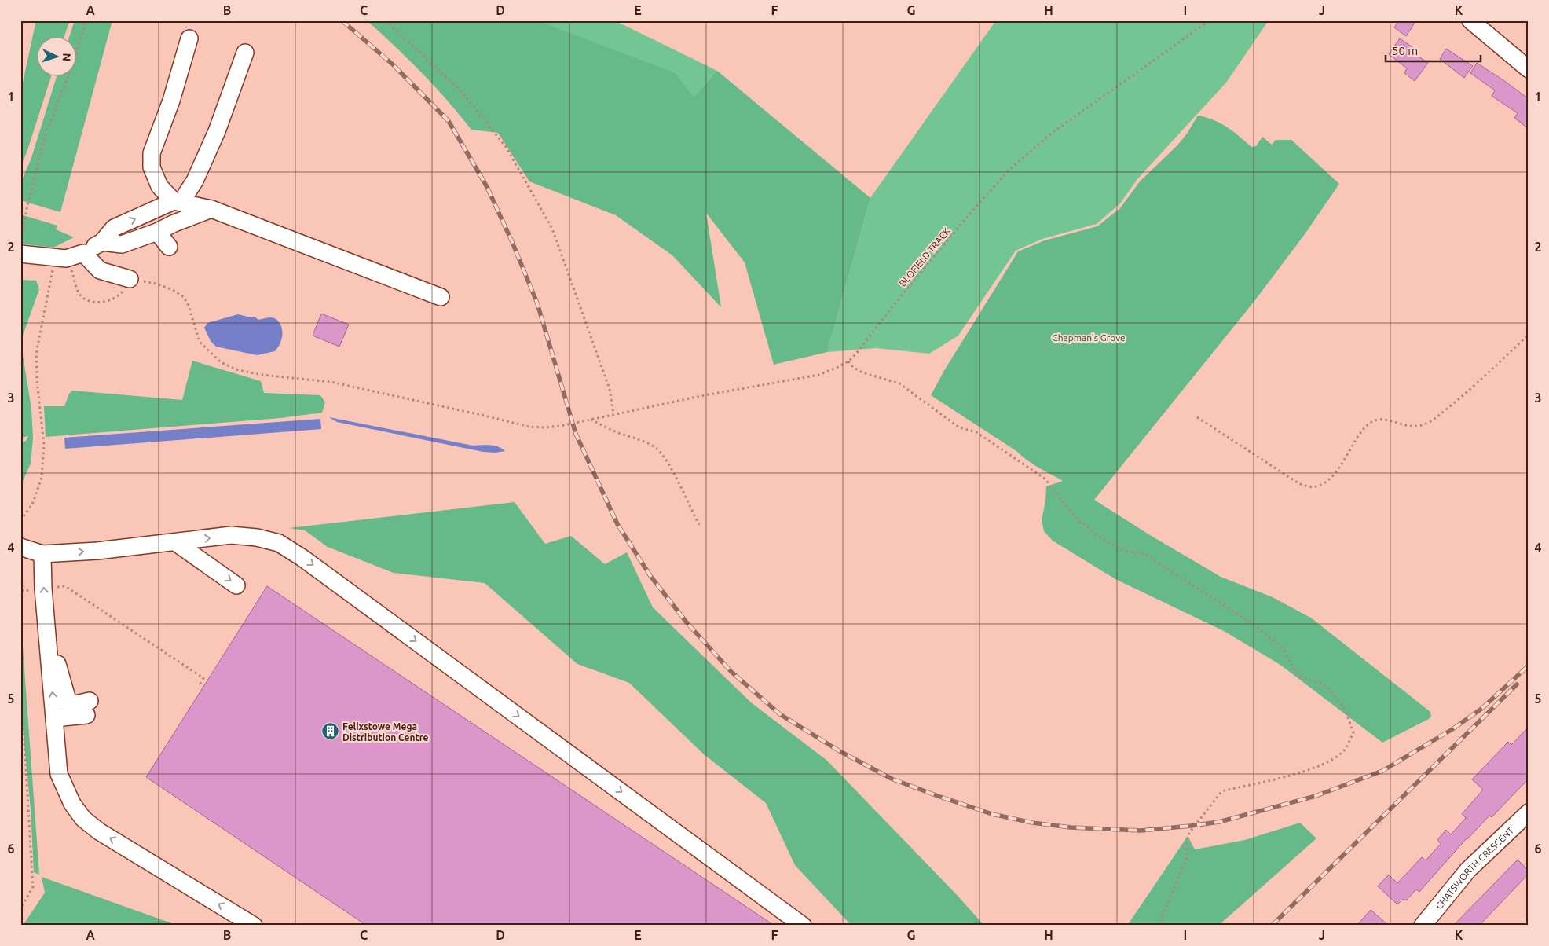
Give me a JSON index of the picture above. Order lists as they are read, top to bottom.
{
  "streets": {
    "street": ["CHATSWORTH CRESCENT"],
    "path": ["BLOFIELD TRACK"]
  },
  "parks": ["Chapman's Grove"],
  "places": {
    "building": ["Felixstowe Mega Distribution Centre"]
  },
  "scale_bar": "50 m",
  "north": "right",
  "grid": {
    "columns": [
      "A",
      "B",
      "C",
      "D",
      "E",
      "F",
      "G",
      "H",
      "I",
      "J",
      "K"
    ],
    "rows": [
      "1",
      "2",
      "3",
      "4",
      "5",
      "6"
    ]
  }
}
